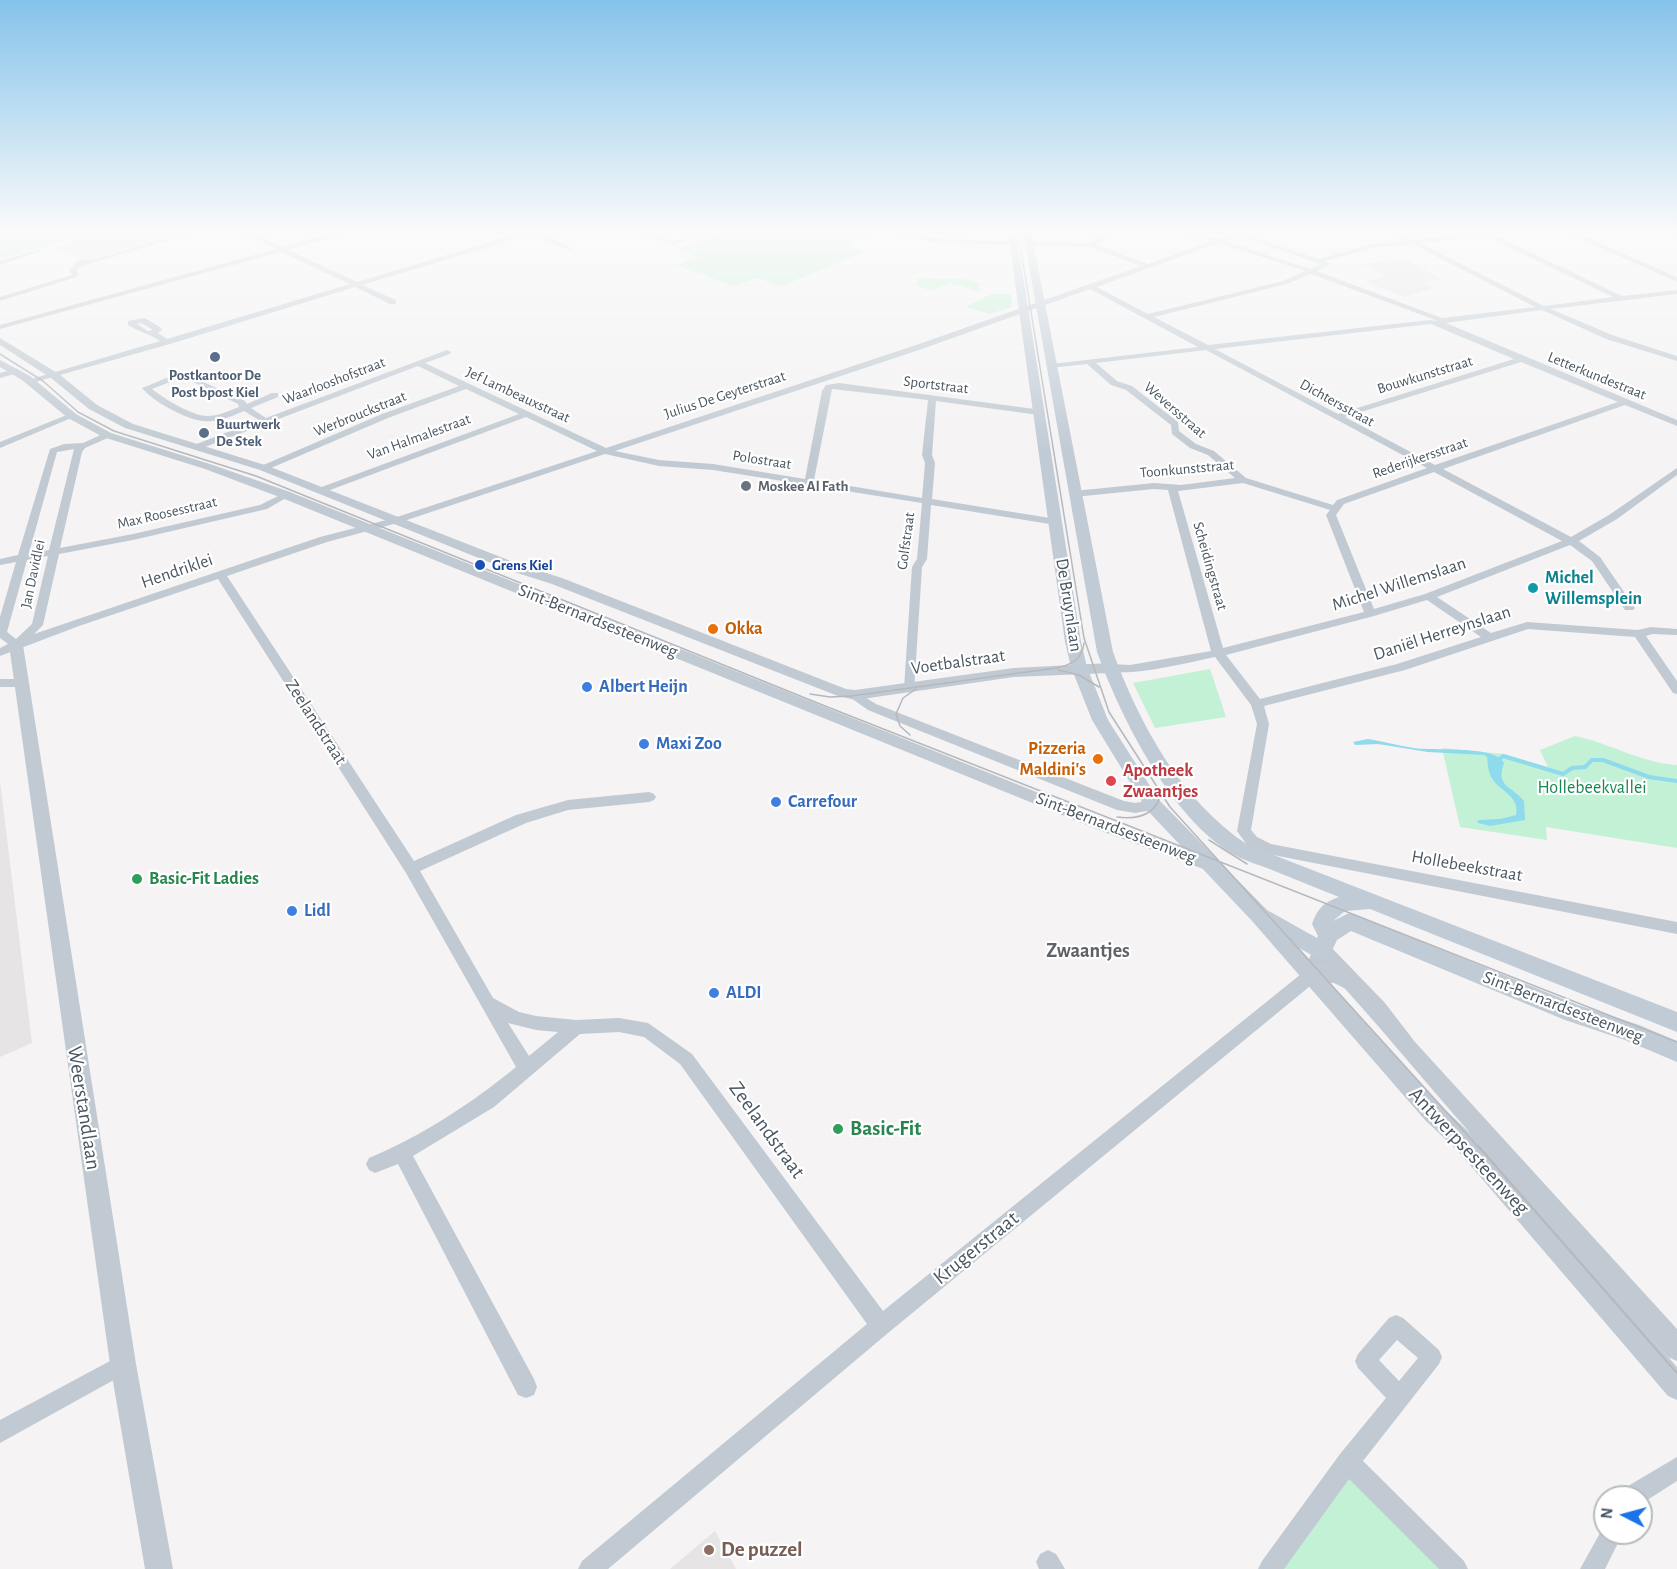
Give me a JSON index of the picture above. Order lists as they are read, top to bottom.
{
  "streets": {
    "main road": ["De Bruynlaan", "Sint-Bernardsesteenweg", "Antwerpsesteenweg"],
    "street": [
      "Bouwkunststraat",
      "Letterkundestraat",
      "Waarlooshofstraat",
      "Sportstraat",
      "Jef Lambeauxstraat",
      "Julius De Geyterstraat",
      "Dichtersstraat",
      "Weversstraat",
      "Werbrouckstraat",
      "Van Halmalestraat",
      "Rederijkersstraat",
      "Polostraat",
      "Toonkunststraat",
      "Max Roosesstraat",
      "Golfstraat",
      "Scheidingstraat",
      "Hendriklei",
      "Jan Davidlei",
      "Michel Willemslaan",
      "Daniël Herreynslaan",
      "Voetbalstraat",
      "Zeelandstraat",
      "Hollebeekstraat",
      "Weerstandlaan",
      "Krugerstraat"
    ]
  },
  "crossings": [
    ["Bouwkunststraat", "Letterkundestraat"],
    ["Bouwkunststraat", "Dichtersstraat"],
    ["Letterkundestraat", "Rederijkersstraat"],
    ["Waarlooshofstraat", "Jef Lambeauxstraat"],
    ["Waarlooshofstraat", "Sint-Bernardsesteenweg"],
    ["Sportstraat", "Golfstraat"],
    ["Sportstraat", "De Bruynlaan"],
    ["Jef Lambeauxstraat", "Julius De Geyterstraat"],
    ["Jef Lambeauxstraat", "Werbrouckstraat"],
    ["Jef Lambeauxstraat", "Van Halmalestraat"],
    ["Jef Lambeauxstraat", "Polostraat"],
    ["Julius De Geyterstraat", "Polostraat"],
    ["Julius De Geyterstraat", "Hendriklei"],
    ["Julius De Geyterstraat", "De Bruynlaan"],
    ["Julius De Geyterstraat", "Sint-Bernardsesteenweg"],
    ["Dichtersstraat", "Rederijkersstraat"],
    ["Dichtersstraat", "Michel Willemslaan"],
    ["Weversstraat", "Toonkunststraat"],
    ["Werbrouckstraat", "Sint-Bernardsesteenweg"],
    ["Van Halmalestraat", "Sint-Bernardsesteenweg"],
    ["Rederijkersstraat", "Toonkunststraat"],
    ["Polostraat", "Golfstraat"],
    ["Polostraat", "De Bruynlaan"],
    ["Toonkunststraat", "Scheidingstraat"],
    ["Toonkunststraat", "De Bruynlaan"],
    ["Max Roosesstraat", "Jan Davidlei"],
    ["Max Roosesstraat", "Sint-Bernardsesteenweg"],
    ["Golfstraat", "Voetbalstraat"],
    ["Scheidingstraat", "Michel Willemslaan"],
    ["Hendriklei", "Jan Davidlei"],
    ["Hendriklei", "Sint-Bernardsesteenweg"],
    ["Hendriklei", "Zeelandstraat"],
    ["Hendriklei", "Weerstandlaan"],
    ["Jan Davidlei", "Sint-Bernardsesteenweg"],
    ["Jan Davidlei", "Weerstandlaan"],
    ["Michel Willemslaan", "De Bruynlaan"],
    ["Michel Willemslaan", "Voetbalstraat"],
    ["De Bruynlaan", "Sint-Bernardsesteenweg"],
    ["De Bruynlaan", "Voetbalstraat"],
    ["De Bruynlaan", "Antwerpsesteenweg"],
    ["Sint-Bernardsesteenweg", "Voetbalstraat"],
    ["Sint-Bernardsesteenweg", "Antwerpsesteenweg"],
    ["Daniël Herreynslaan", "Hollebeekstraat"],
    ["Zeelandstraat", "Krugerstraat"],
    ["Antwerpsesteenweg", "Krugerstraat"]
  ],
  "districts": ["Zwaantjes"],
  "parks": ["Hollebeekvallei"],
  "places": [
    "Postkantoor De Post bpost Kiel",
    "Buurtwerk De Stek",
    "Moskee Al Fath",
    "Grens Kiel",
    "Michel Willemsplein",
    "Okka",
    "Albert Heijn",
    "Maxi Zoo",
    "Pizzeria Maldini's",
    "Apotheek Zwaantjes",
    "Carrefour",
    "Basic-Fit Ladies",
    "Lidl",
    "ALDI",
    "Basic-Fit",
    "De puzzel"
  ],
  "north": "left"
}
